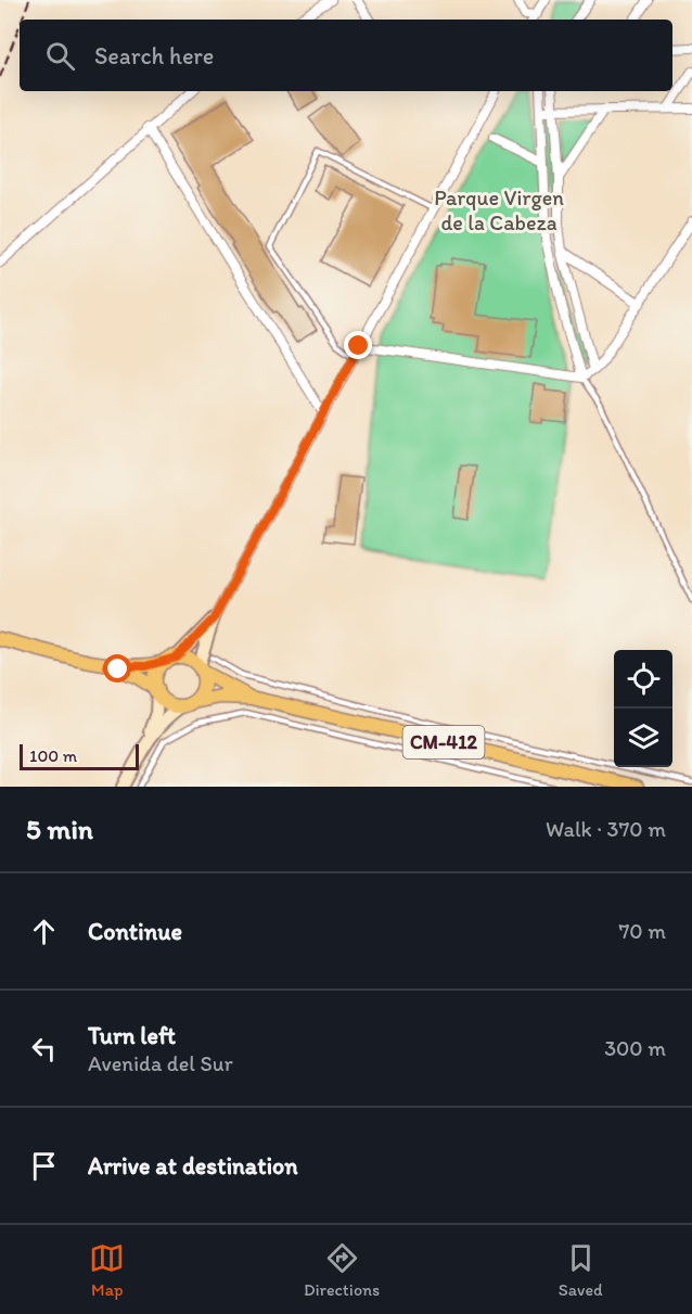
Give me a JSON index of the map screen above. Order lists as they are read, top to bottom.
{
  "streets": {
    "main road": ["CM-412"]
  },
  "parks": ["Parque Virgen de la Cabeza"],
  "scale_bar": "100 m",
  "page": {
    "search": "Search here",
    "scale": "100 m",
    "heading": ["5 min", "Walk · 370 m"],
    "list": [
      ["Continue", "70 m"],
      ["Turn left", "Avenida del Sur", "300 m"],
      "Arrive at destination"
    ],
    "nav": ["Map", "Directions", "Saved"]
  }
}
